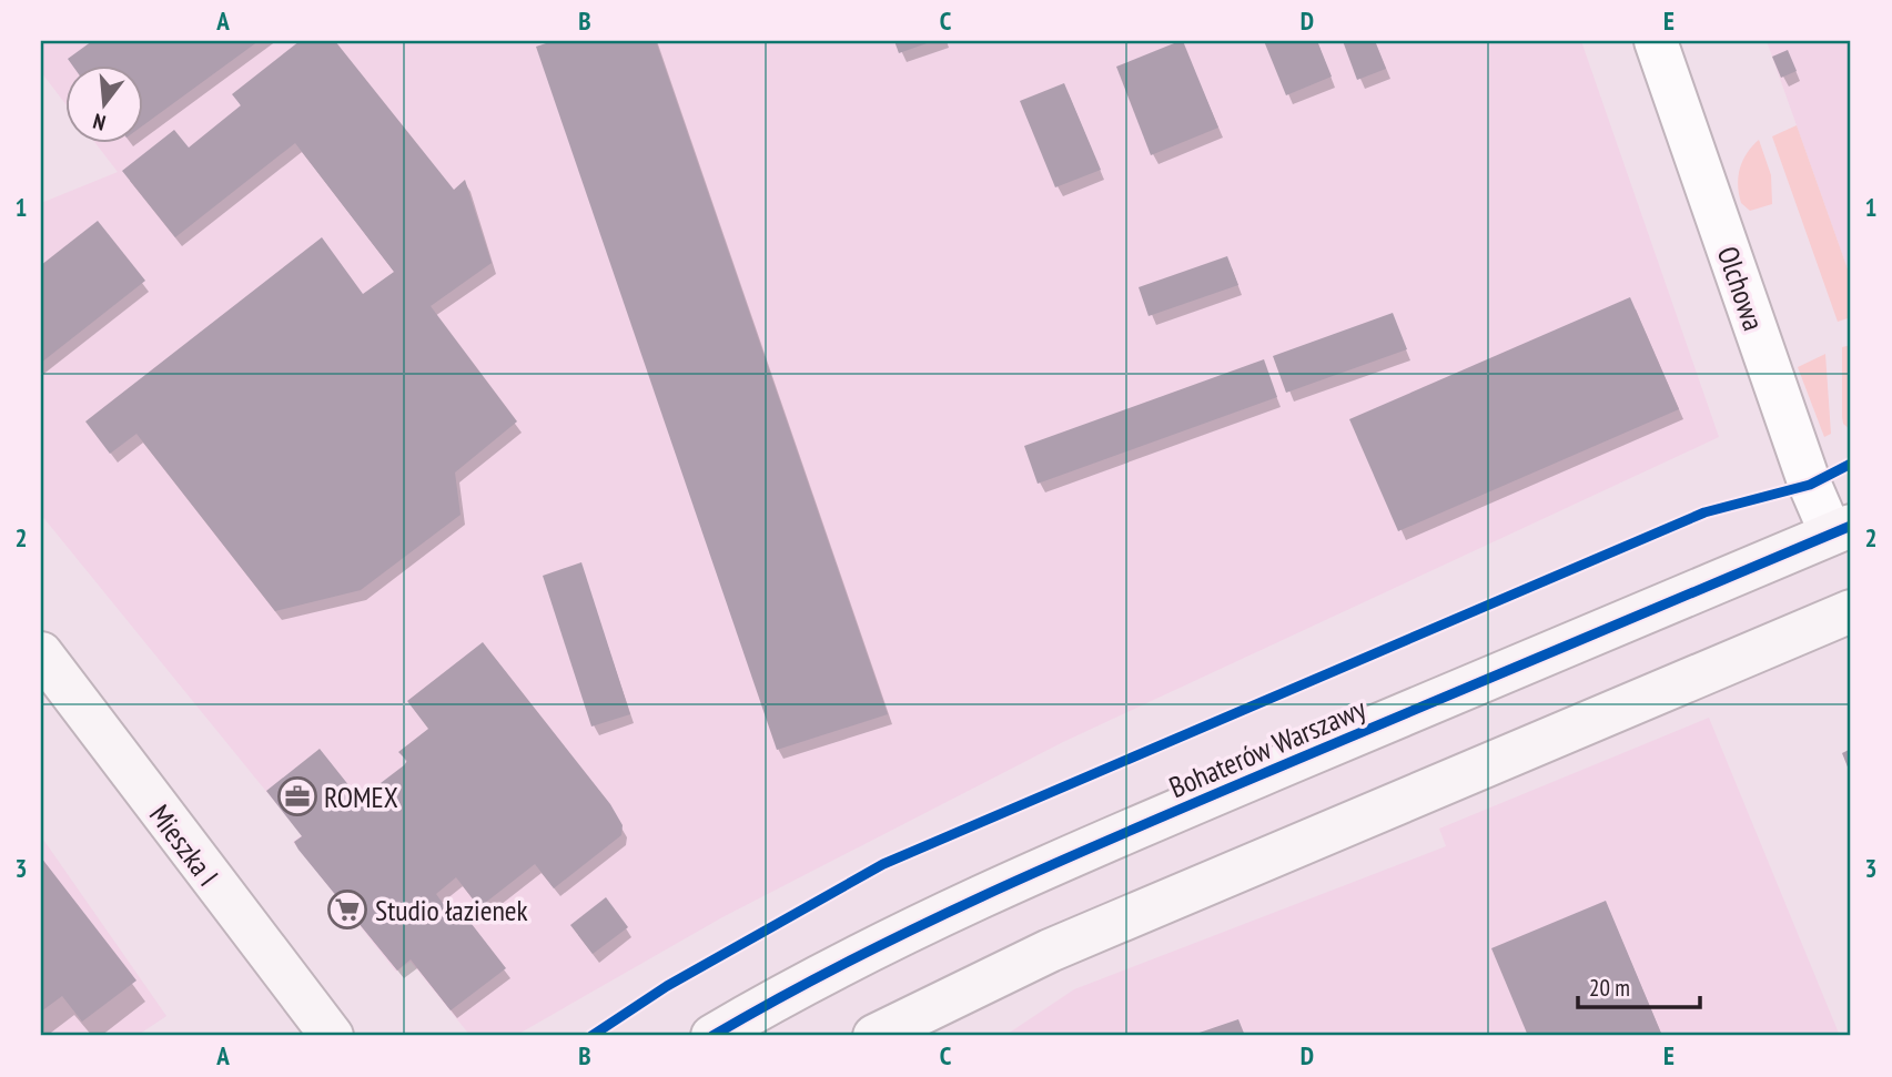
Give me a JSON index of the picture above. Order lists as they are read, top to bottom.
{
  "streets": {
    "street": ["Olchowa", "Bohaterów Warszawy", "Mieszka I"]
  },
  "crossings": [
    ["Olchowa", "Bohaterów Warszawy"]
  ],
  "places": {
    "office": ["ROMEX"],
    "supermarket": ["Studio łazienek"]
  },
  "scale_bar": "20 m",
  "north": "bottom",
  "grid": {
    "columns": [
      "A",
      "B",
      "C",
      "D",
      "E"
    ],
    "rows": ["1", "2", "3"]
  }
}
